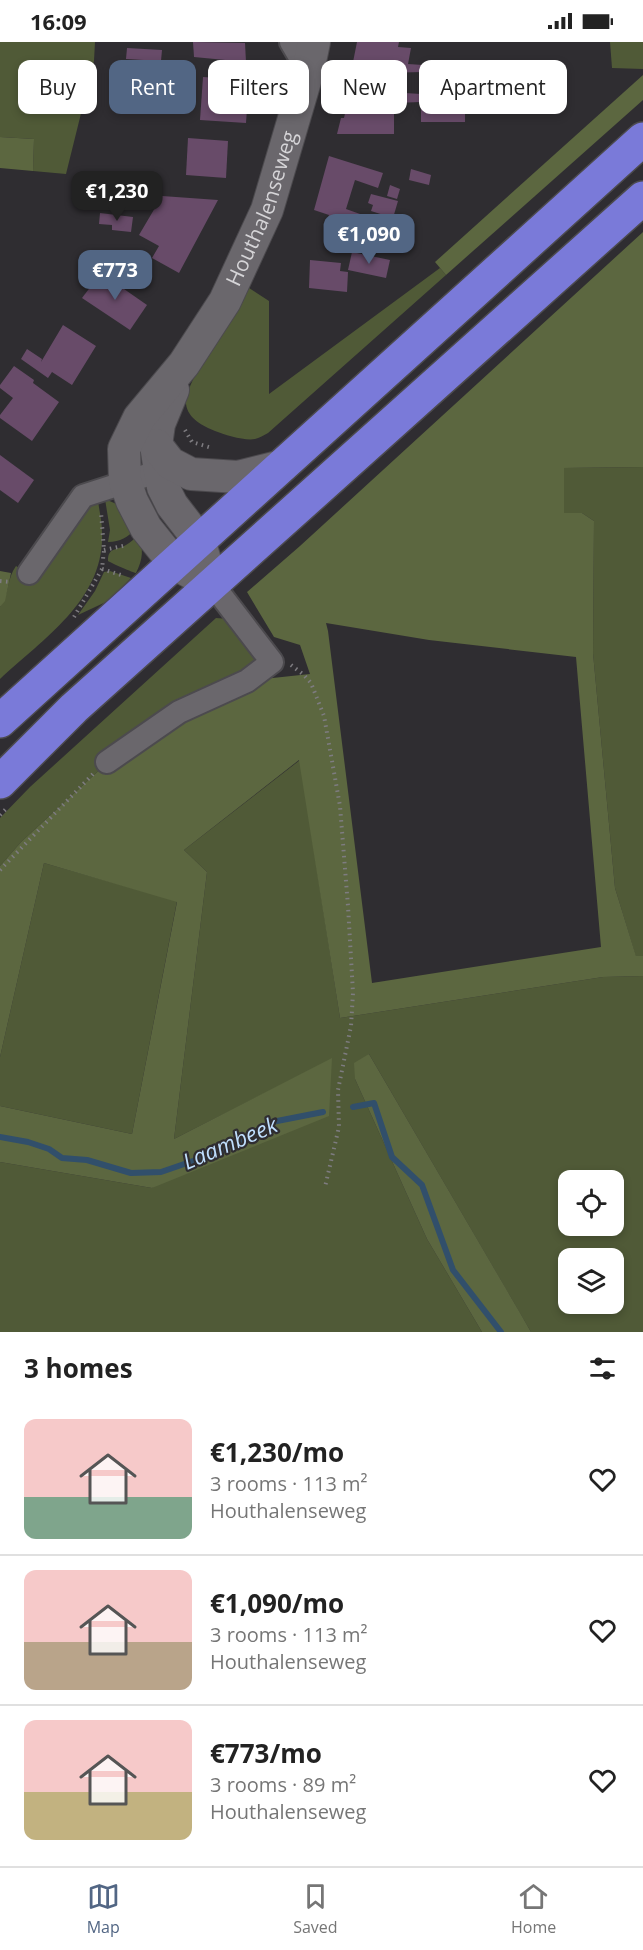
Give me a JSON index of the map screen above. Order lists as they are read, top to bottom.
{
  "streets": {
    "street": ["Houthalenseweg"]
  },
  "water": ["Laambeek"],
  "page": {
    "status": "16:09",
    "chip": [
      "Buy",
      "Rent",
      "Filters",
      "New",
      "Apartment"
    ],
    "price": ["€1,230", "€1,090", "€773"],
    "heading": "3 homes",
    "list": [
      {
        "name": "€1,230/mo",
        "note": "3 rooms · 113 m² · Houthalenseweg"
      },
      {
        "name": "€1,090/mo",
        "note": "3 rooms · 113 m² · Houthalenseweg"
      },
      {
        "name": "€773/mo",
        "note": "3 rooms · 89 m² · Houthalenseweg"
      }
    ],
    "tabs": ["Map", "Saved", "Home"]
  }
}
